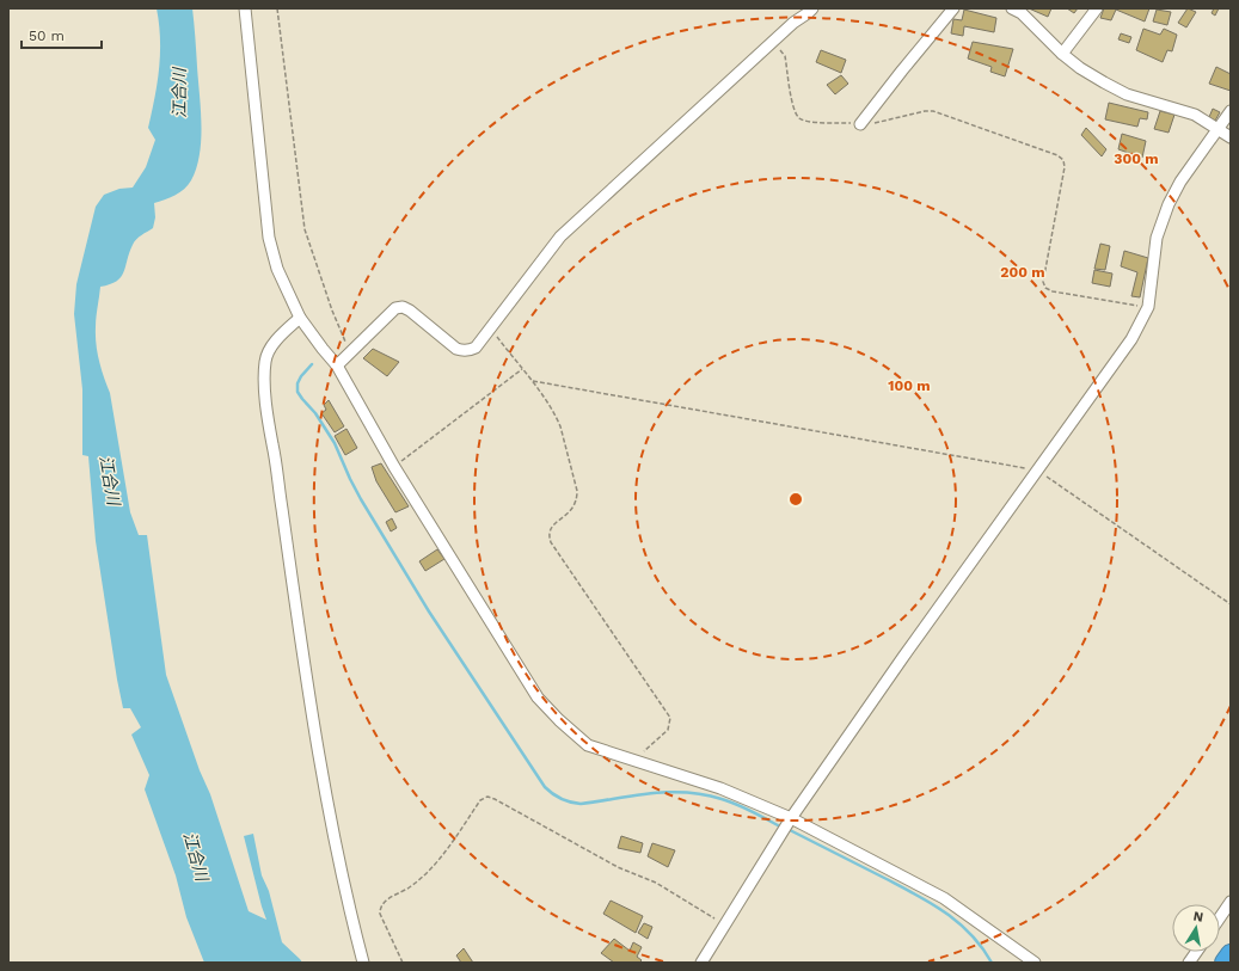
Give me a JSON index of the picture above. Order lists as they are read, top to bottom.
{
  "water": ["江合川"],
  "scale_bar": "50 m",
  "north": "top",
  "rings": ["300 m", "200 m", "100 m"]
}
